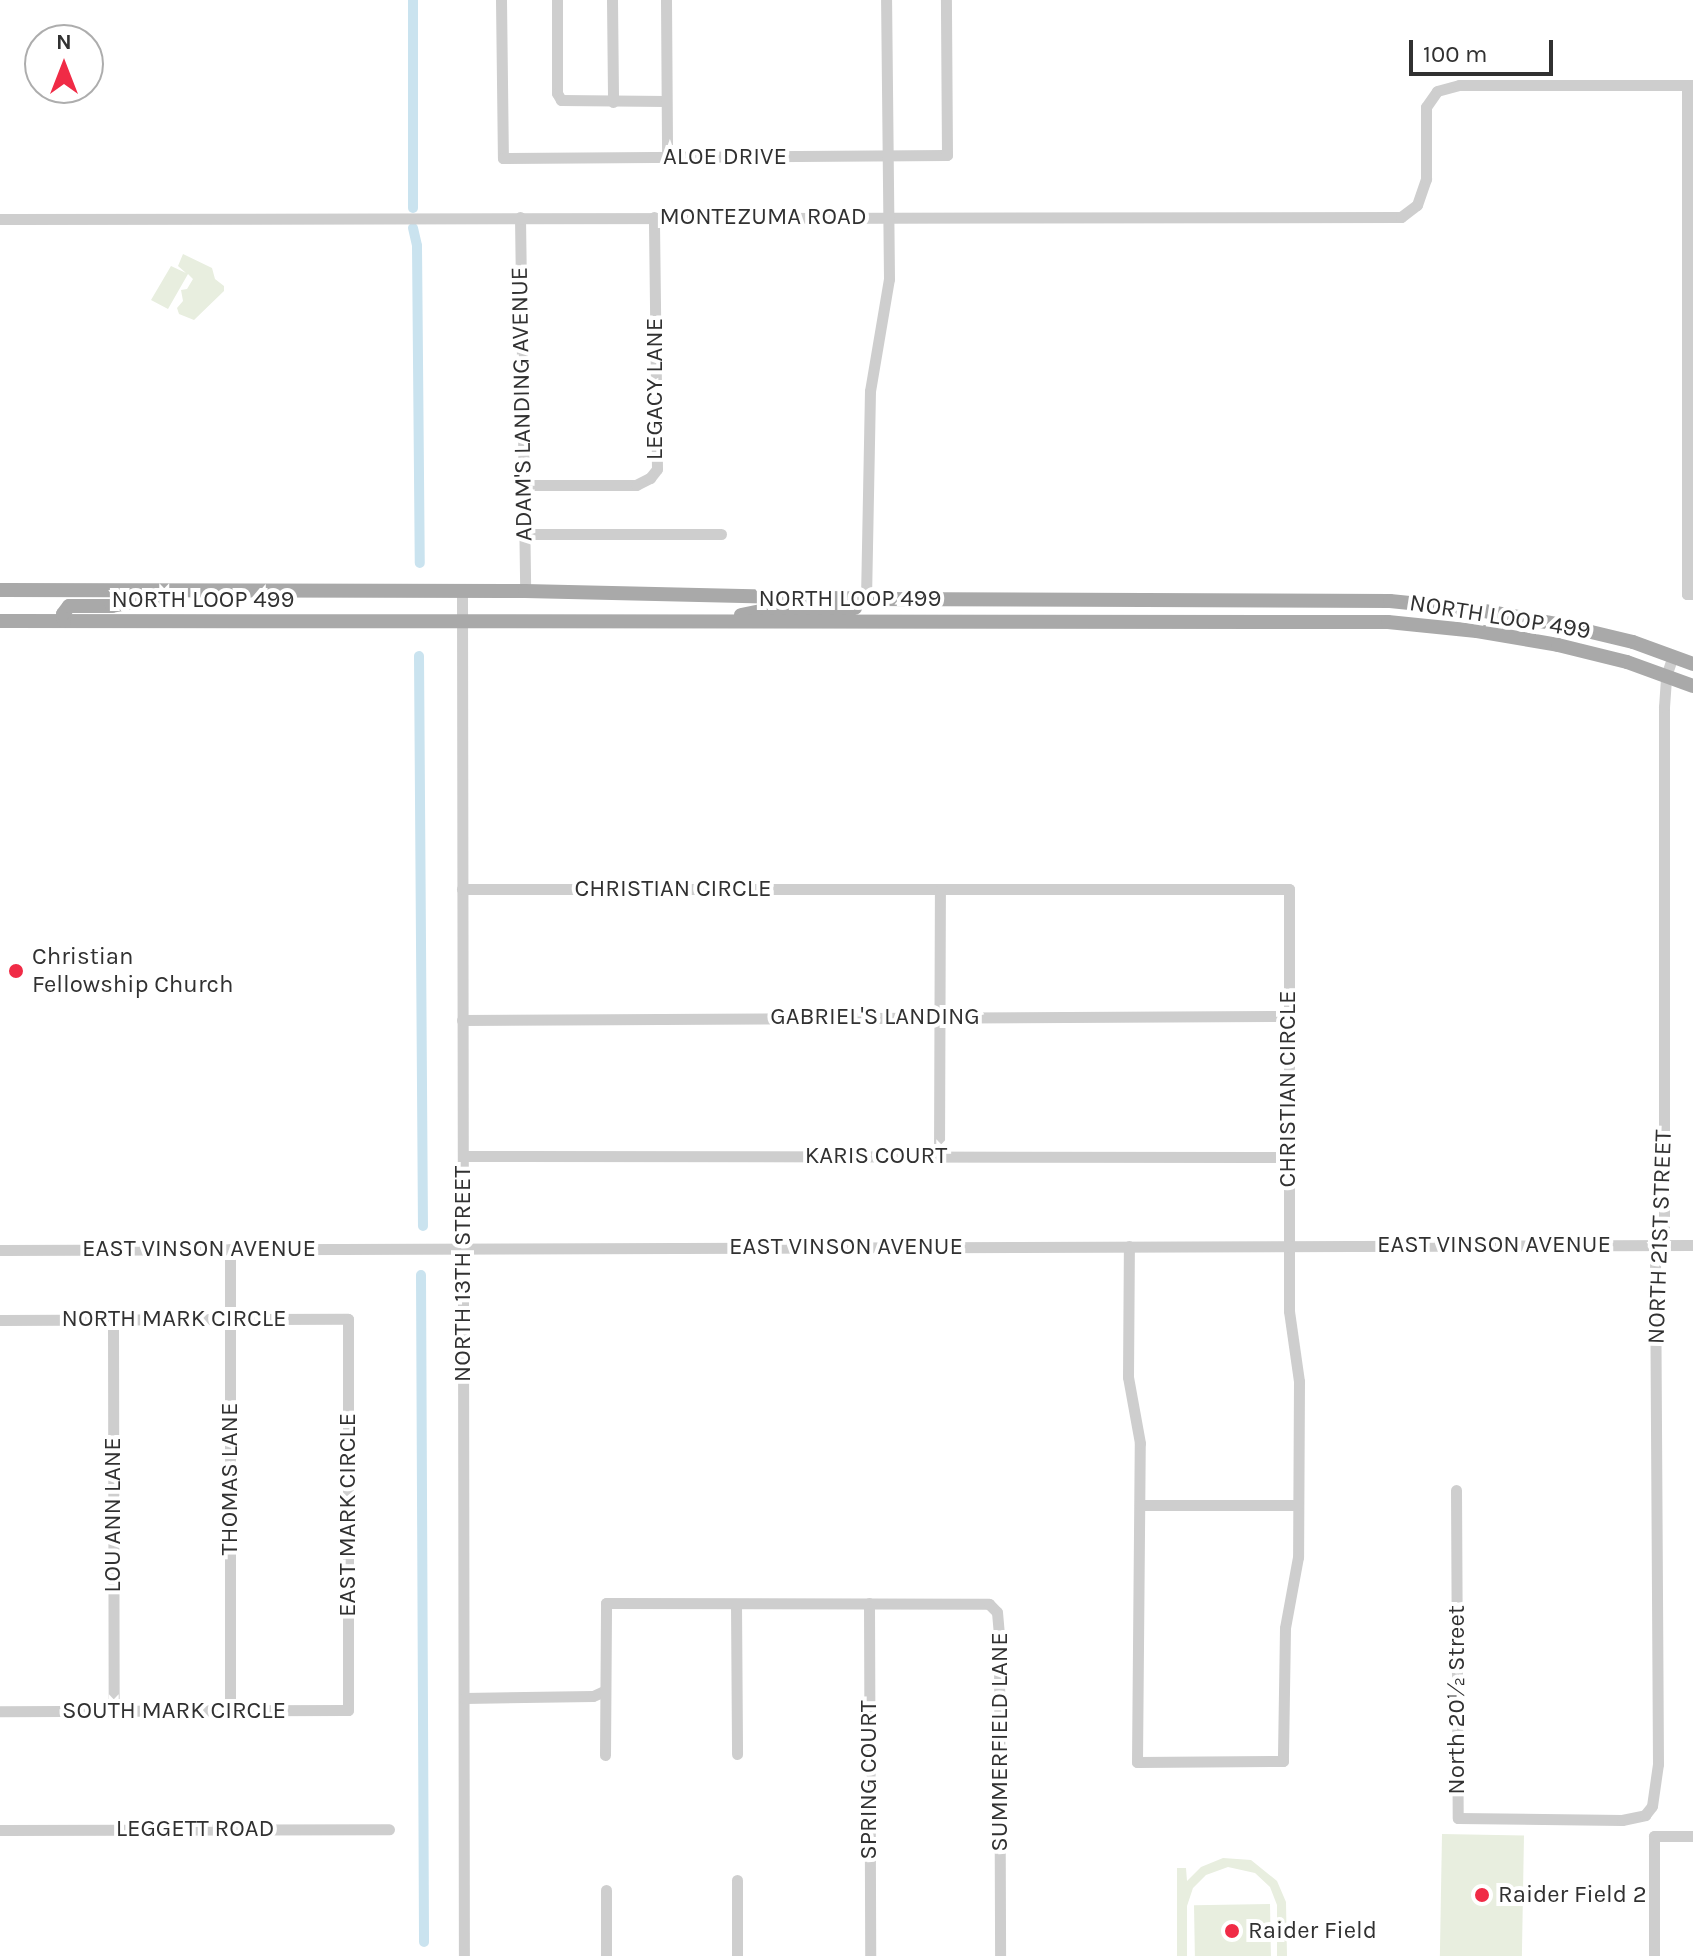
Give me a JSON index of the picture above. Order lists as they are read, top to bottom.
{
  "streets": {
    "main road": ["NORTH LOOP 499"],
    "street": [
      "ALOE DRIVE",
      "MONTEZUMA ROAD",
      "LEGACY LANE",
      "ADAM'S LANDING AVENUE",
      "CHRISTIAN CIRCLE",
      "GABRIEL'S LANDING",
      "KARIS COURT",
      "NORTH 21ST STREET",
      "EAST VINSON AVENUE",
      "NORTH 13TH STREET",
      "NORTH MARK CIRCLE",
      "THOMAS LANE",
      "LOU ANN LANE",
      "EAST MARK CIRCLE",
      "North 20½ Street",
      "SOUTH MARK CIRCLE",
      "SUMMERFIELD LANE",
      "SPRING COURT",
      "LEGGETT ROAD"
    ]
  },
  "crossings": [
    ["MONTEZUMA ROAD", "LEGACY LANE"],
    ["MONTEZUMA ROAD", "ADAM'S LANDING AVENUE"],
    ["LEGACY LANE", "ADAM'S LANDING AVENUE"],
    ["ADAM'S LANDING AVENUE", "NORTH LOOP 499"],
    ["NORTH LOOP 499", "NORTH 21ST STREET"],
    ["NORTH LOOP 499", "NORTH 13TH STREET"],
    ["CHRISTIAN CIRCLE", "GABRIEL'S LANDING"],
    ["CHRISTIAN CIRCLE", "KARIS COURT"],
    ["CHRISTIAN CIRCLE", "EAST VINSON AVENUE"],
    ["CHRISTIAN CIRCLE", "NORTH 13TH STREET"],
    ["GABRIEL'S LANDING", "NORTH 13TH STREET"],
    ["KARIS COURT", "NORTH 13TH STREET"],
    ["NORTH 21ST STREET", "EAST VINSON AVENUE"],
    ["NORTH 21ST STREET", "North 20½ Street"],
    ["EAST VINSON AVENUE", "NORTH 13TH STREET"],
    ["EAST VINSON AVENUE", "THOMAS LANE"],
    ["NORTH MARK CIRCLE", "THOMAS LANE"],
    ["NORTH MARK CIRCLE", "LOU ANN LANE"],
    ["NORTH MARK CIRCLE", "EAST MARK CIRCLE"],
    ["THOMAS LANE", "SOUTH MARK CIRCLE"],
    ["LOU ANN LANE", "SOUTH MARK CIRCLE"],
    ["EAST MARK CIRCLE", "SOUTH MARK CIRCLE"],
    ["SUMMERFIELD LANE", "SPRING COURT"]
  ],
  "places": ["Christian Fellowship Church", "Raider Field 2", "Raider Field"],
  "scale_bar": "100 m",
  "north": "top"
}
